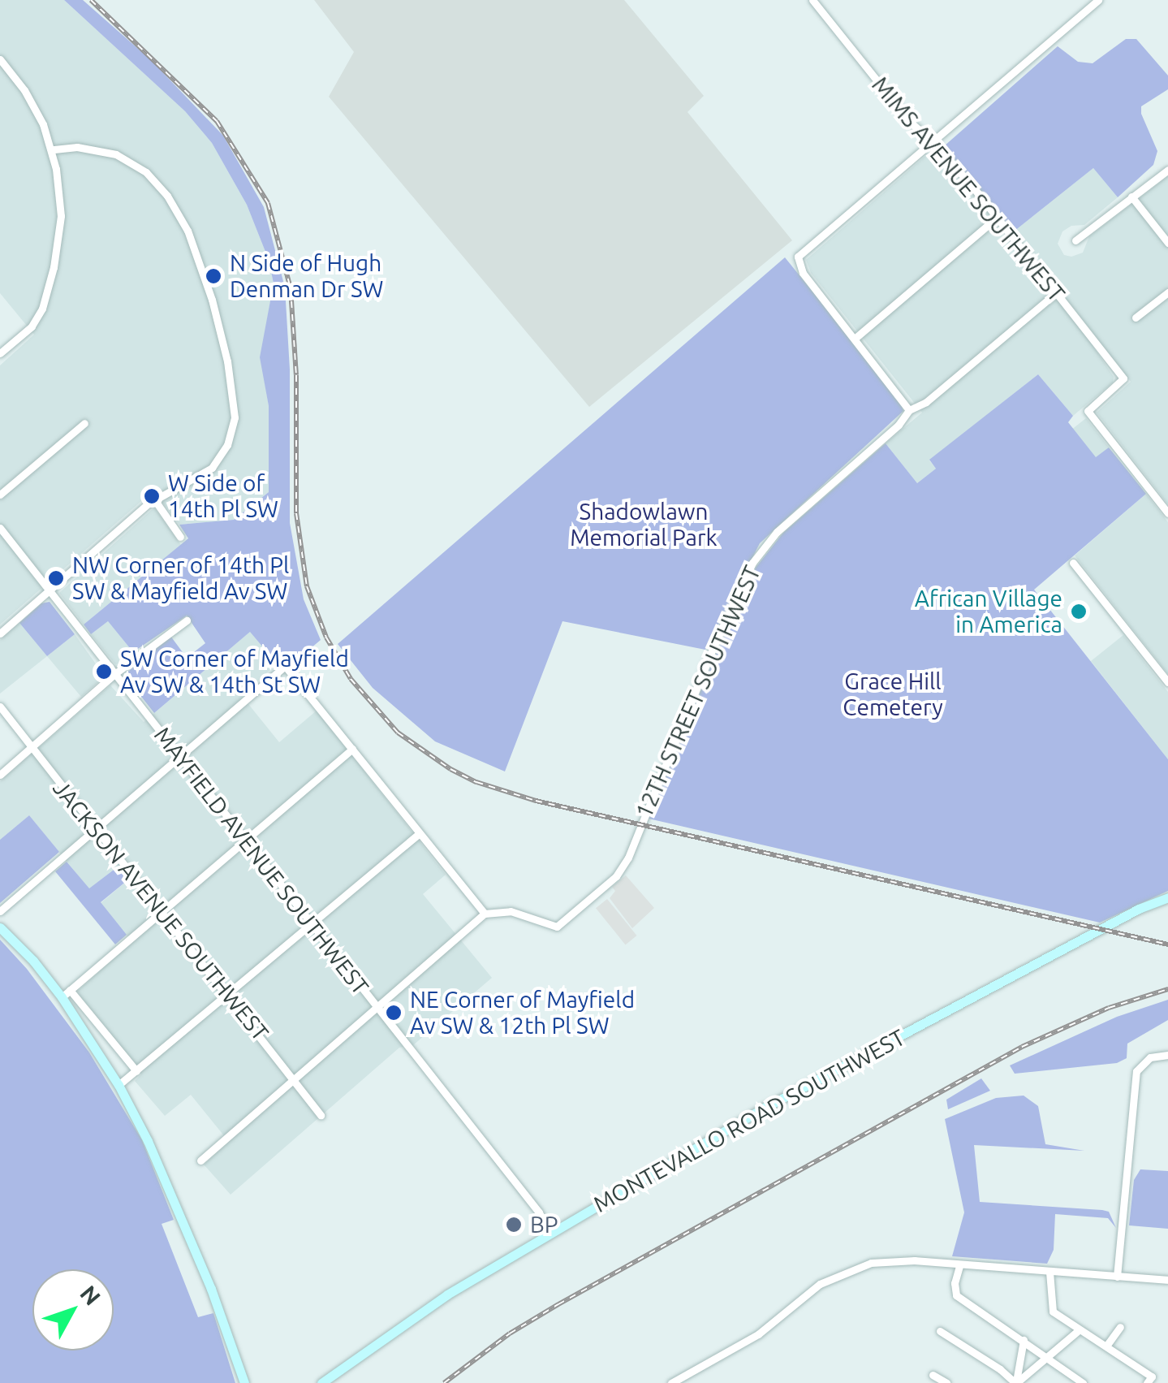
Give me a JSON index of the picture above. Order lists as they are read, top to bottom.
{
  "streets": {
    "main road": ["MONTEVALLO ROAD SOUTHWEST"],
    "street": [
      "MIMS AVENUE SOUTHWEST",
      "12TH STREET SOUTHWEST",
      "MAYFIELD AVENUE SOUTHWEST",
      "JACKSON AVENUE SOUTHWEST"
    ]
  },
  "crossings": [
    ["MIMS AVENUE SOUTHWEST", "12TH STREET SOUTHWEST"],
    ["MAYFIELD AVENUE SOUTHWEST", "MONTEVALLO ROAD SOUTHWEST"]
  ],
  "parks": ["Shadowlawn Memorial Park", "Grace Hill Cemetery"],
  "places": [
    "N Side of Hugh Denman Dr SW",
    "W Side of 14th Pl SW",
    "NW Corner of 14th Pl SW & Mayfield Av SW",
    "African Village in America",
    "SW Corner of Mayfield Av SW & 14th St SW",
    "NE Corner of Mayfield Av SW & 12th Pl SW",
    "BP"
  ],
  "north": "top right"
}
